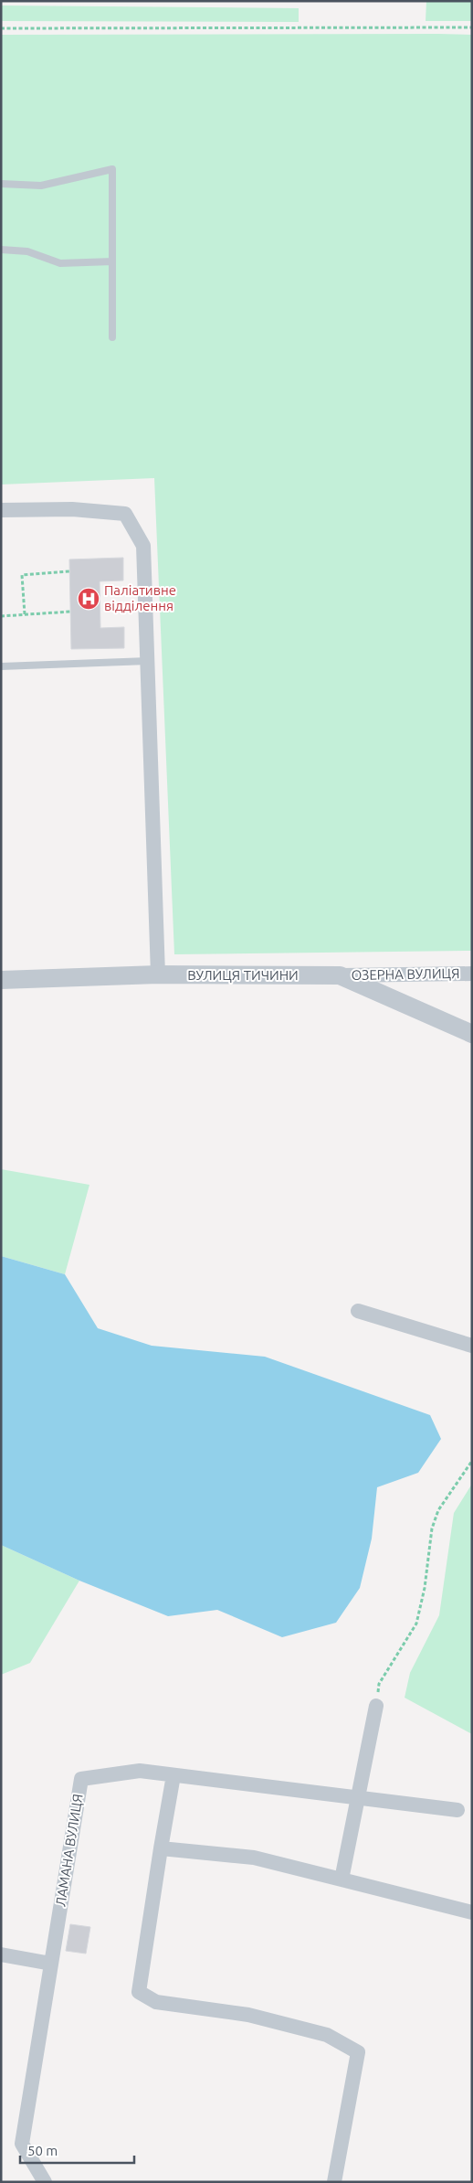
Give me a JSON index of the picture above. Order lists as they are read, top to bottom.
{
  "streets": {
    "street": ["ОЗЕРНА ВУЛИЦЯ", "ВУЛИЦЯ ТИЧИНИ", "ЛАМАНА ВУЛИЦЯ"]
  },
  "crossings": [
    ["ОЗЕРНА ВУЛИЦЯ", "ВУЛИЦЯ ТИЧИНИ"]
  ],
  "places": {
    "hospital": ["Паліативне відділення"]
  },
  "scale_bar": "50 m"
}
